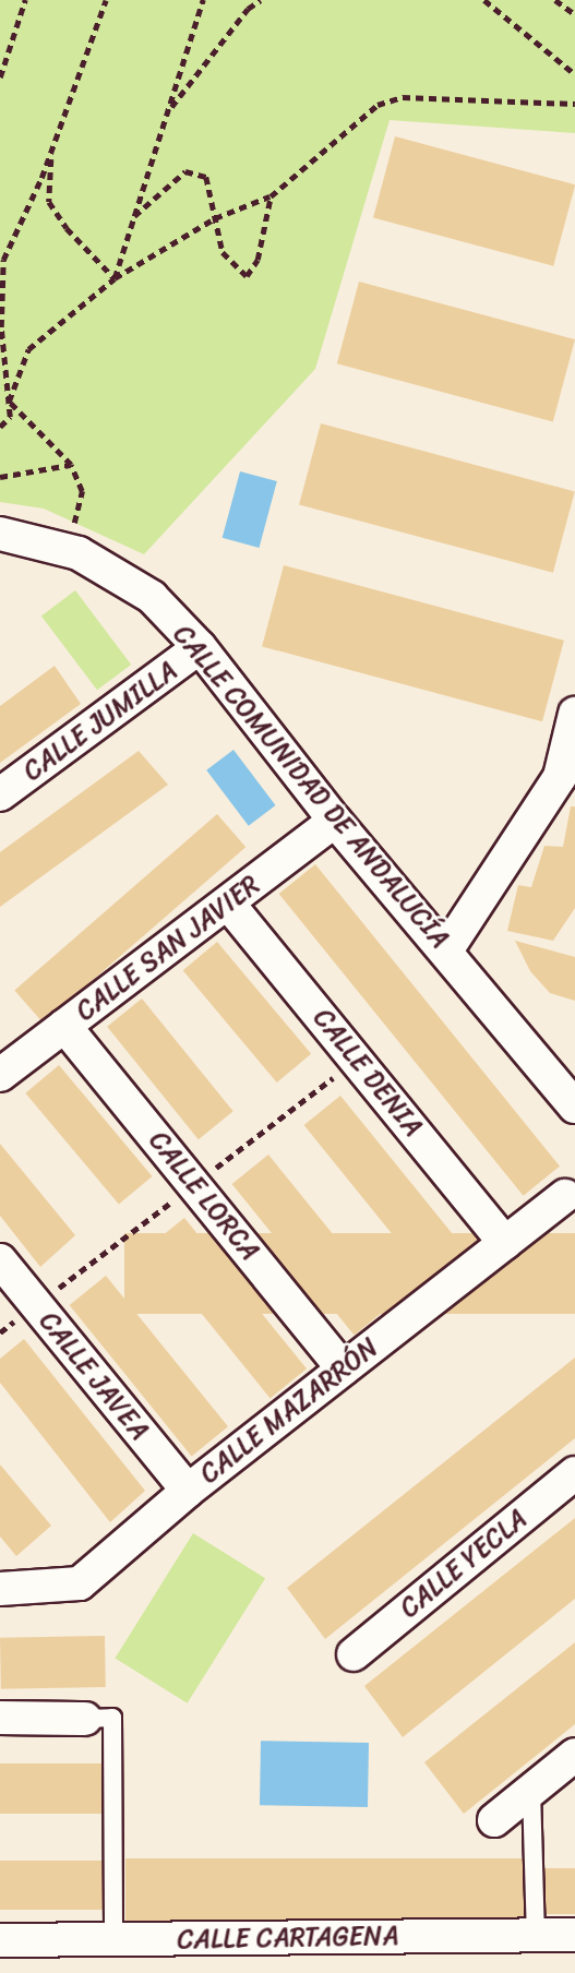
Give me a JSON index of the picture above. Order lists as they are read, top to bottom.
{
  "streets": {
    "street": [
      "CALLE JUMILLA",
      "CALLE COMUNIDAD DE ANDALUCÍA",
      "CALLE SAN JAVIER",
      "CALLE DENIA",
      "CALLE LORCA",
      "CALLE JAVEA",
      "CALLE MAZARRÓN",
      "CALLE YECLA",
      "CALLE CARTAGENA"
    ]
  },
  "crossings": [
    ["CALLE JUMILLA", "CALLE COMUNIDAD DE ANDALUCÍA"],
    ["CALLE COMUNIDAD DE ANDALUCÍA", "CALLE SAN JAVIER"],
    ["CALLE SAN JAVIER", "CALLE DENIA"],
    ["CALLE SAN JAVIER", "CALLE LORCA"],
    ["CALLE DENIA", "CALLE MAZARRÓN"],
    ["CALLE LORCA", "CALLE MAZARRÓN"],
    ["CALLE JAVEA", "CALLE MAZARRÓN"]
  ]
}
